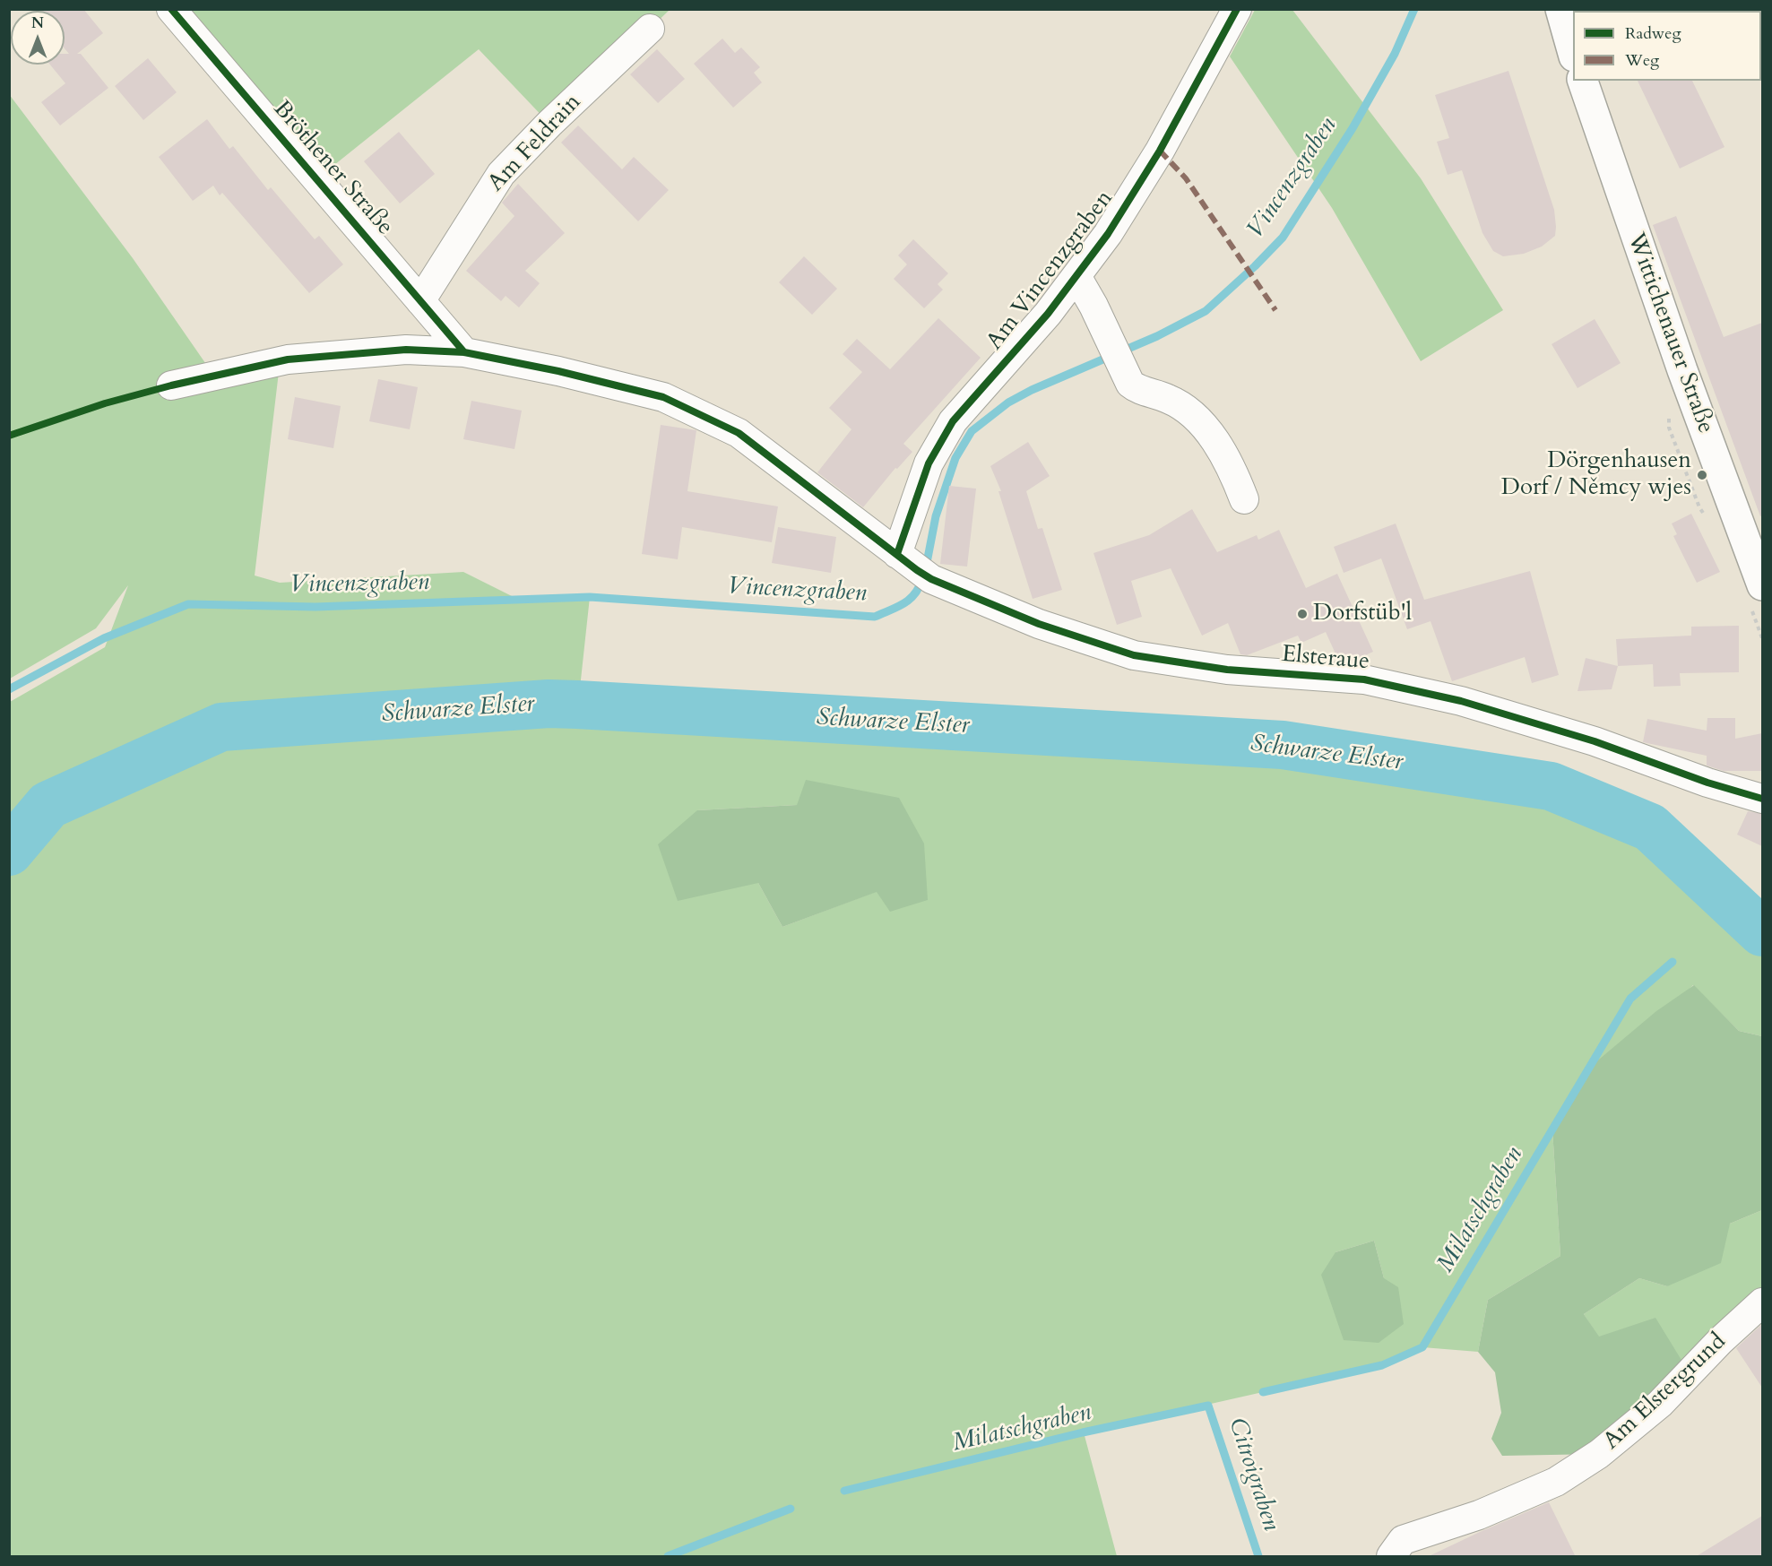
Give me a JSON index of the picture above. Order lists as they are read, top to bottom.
{
  "streets": {
    "main road": ["Wittichenauer Straße"],
    "street": [
      "Am Feldrain",
      "Bröthener Straße",
      "Am Vincenzgraben",
      "Elsteraue",
      "Am Elstergrund"
    ]
  },
  "crossings": [
    ["Am Feldrain", "Bröthener Straße"],
    ["Am Vincenzgraben", "Elsteraue"]
  ],
  "water": [
    "Vincenzgraben",
    "Schwarze Elster",
    "Milatschgraben",
    "Citroigraben"
  ],
  "places": ["Dörgenhausen Dorf / Němcy wjes", "Dorfstüb'l"],
  "legend": ["Radweg", "Weg"],
  "north": "top"
}
